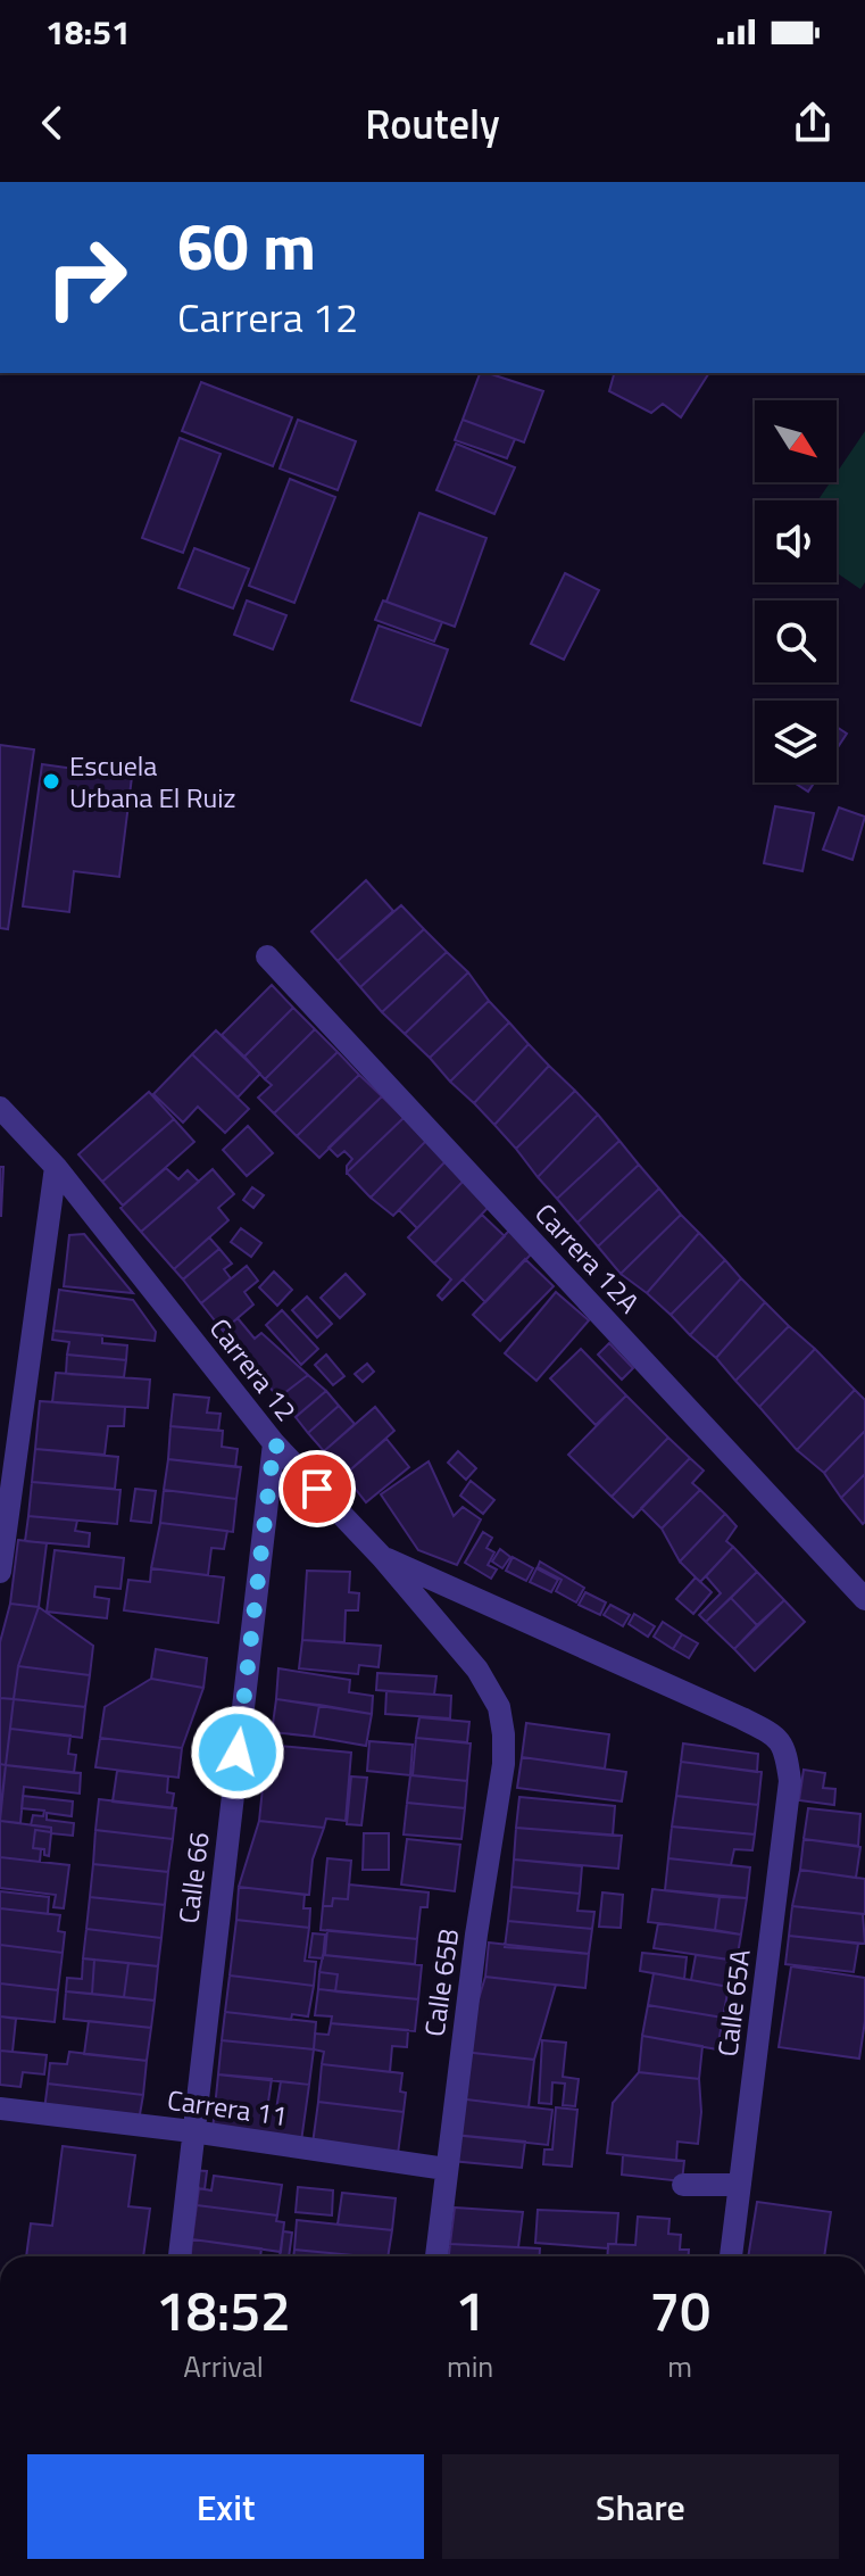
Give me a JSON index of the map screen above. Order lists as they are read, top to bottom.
{
  "streets": {
    "street": [
      "Carrera 12A",
      "Carrera 12",
      "Calle 66",
      "Calle 65B",
      "Calle 65A",
      "Carrera 11"
    ]
  },
  "crossings": [
    ["Carrera 12", "Calle 66"],
    ["Carrera 12", "Calle 65B"],
    ["Carrera 12", "Calle 65A"],
    ["Calle 66", "Carrera 11"],
    ["Calle 65B", "Carrera 11"]
  ],
  "places": ["Escuela Urbana El Ruiz"],
  "north": "bottom right",
  "page": {
    "status": "18:51",
    "header": "Routely",
    "turn": ["60 m", "Carrera 12"],
    "eta": [
      "18:52",
      "Arrival",
      "1",
      "min",
      "70",
      "m"
    ],
    "buttons": ["Exit", "Share"]
  }
}
